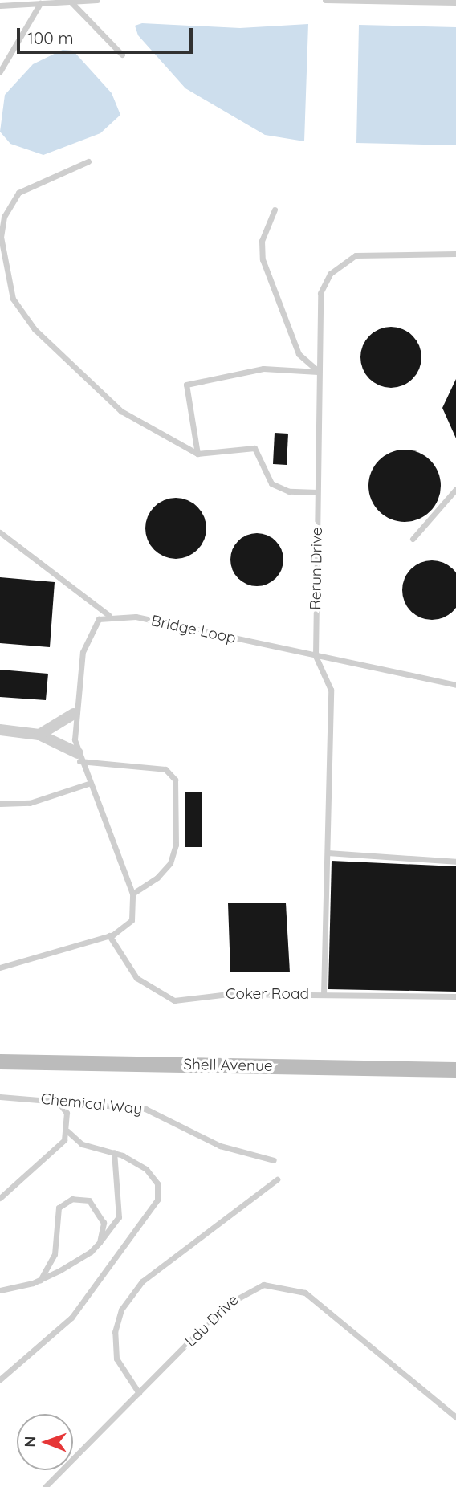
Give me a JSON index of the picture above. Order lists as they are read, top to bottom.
{
  "streets": {
    "street": ["Shell Avenue"],
    "lane": [
      "Rerun Drive",
      "Bridge Loop",
      "Coker Road",
      "Chemical Way",
      "Ldu Drive"
    ]
  },
  "crossings": [
    ["Rerun Drive", "Bridge Loop"],
    ["Rerun Drive", "Coker Road"]
  ],
  "scale_bar": "100 m",
  "north": "left"
}
